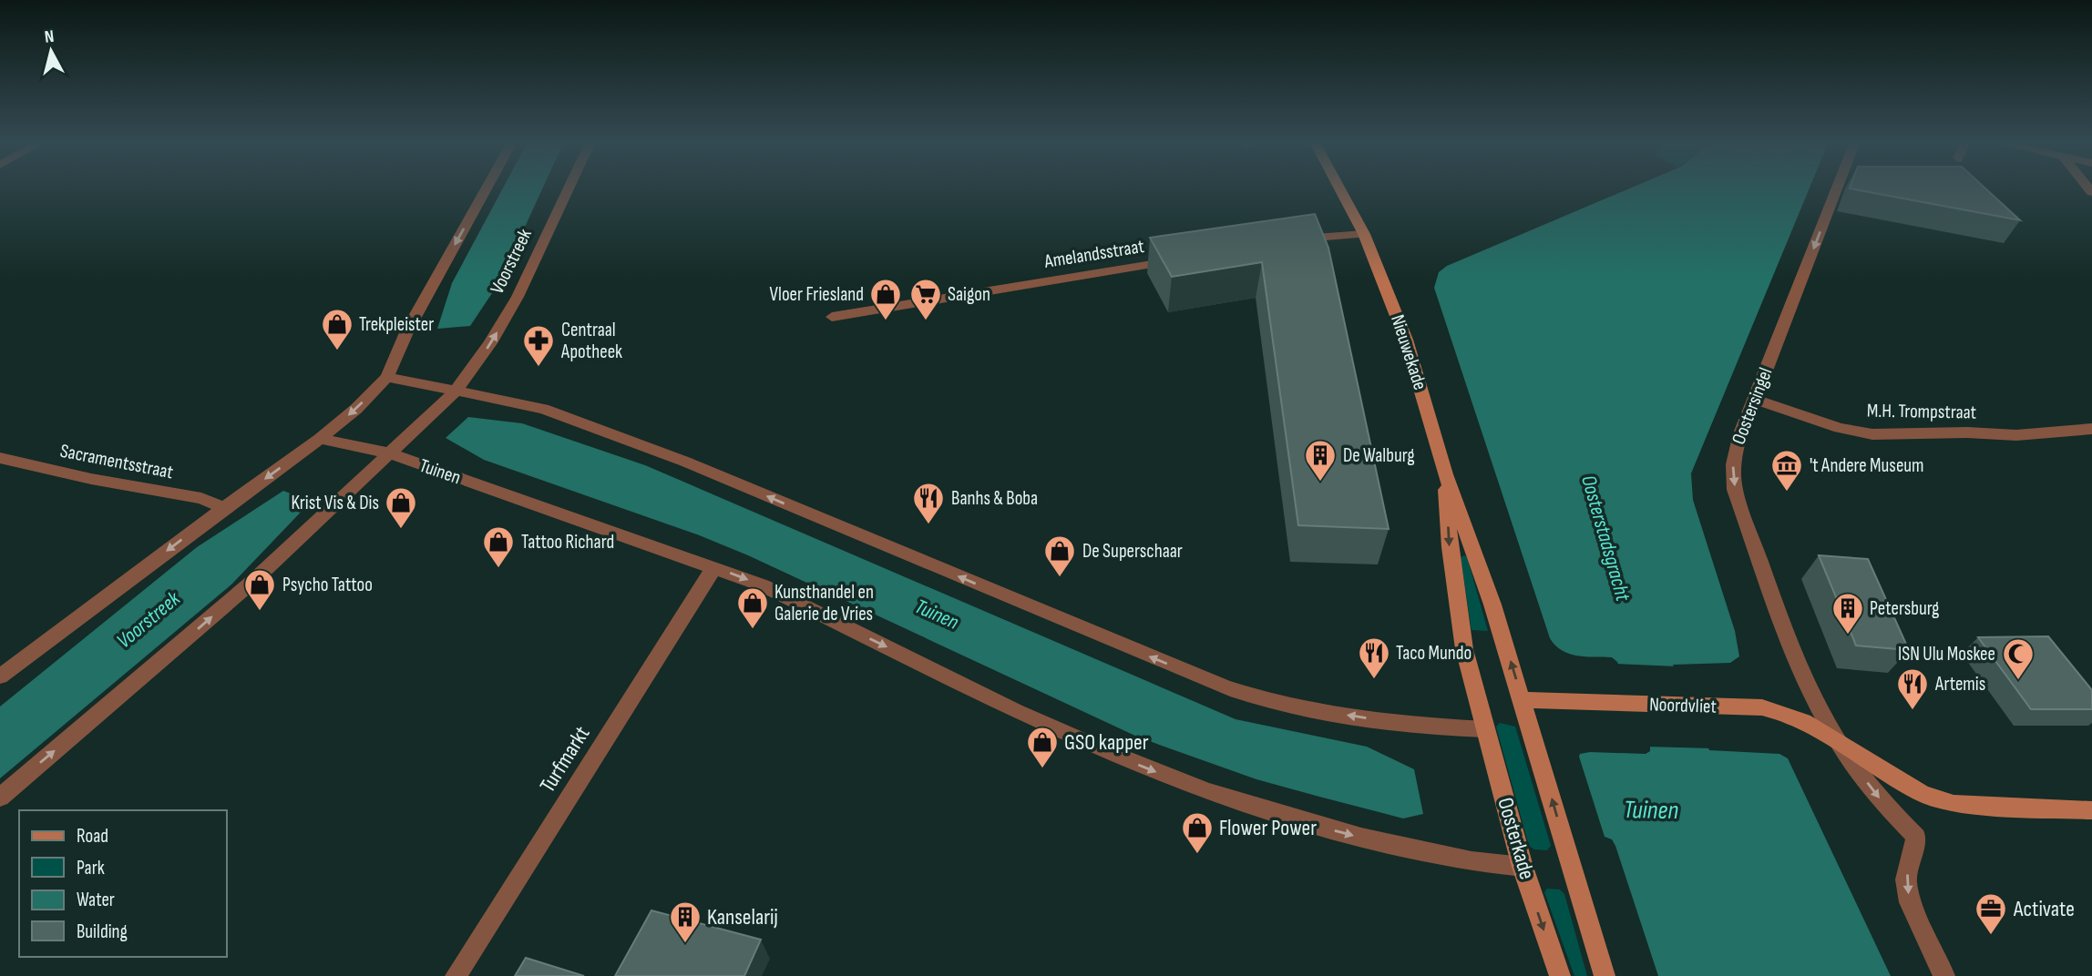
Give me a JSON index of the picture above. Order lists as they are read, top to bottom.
{
  "streets": {
    "main road": ["Nieuwekade", "Noordvliet", "Oosterkade"],
    "street": [
      "Amelandsstraat",
      "Voorstreek",
      "Oostersingel",
      "M.H. Trompstraat",
      "Sacramentsstraat",
      "Tuinen",
      "Turfmarkt"
    ]
  },
  "crossings": [
    ["Voorstreek", "Tuinen"],
    ["Nieuwekade", "Noordvliet"],
    ["Nieuwekade", "Oosterkade"],
    ["Oostersingel", "M.H. Trompstraat"],
    ["Oostersingel", "Noordvliet"],
    ["Tuinen", "Turfmarkt"],
    ["Tuinen", "Oosterkade"]
  ],
  "one_way": ["Oostersingel"],
  "water": ["Oosterstadsgracht", "Tuinen", "Voorstreek"],
  "places": {
    "shop": [
      "Vloer Friesland",
      "Trekpleister",
      "Krist Vis & Dis",
      "Tattoo Richard",
      "De Superschaar",
      "Psycho Tattoo",
      "Kunsthandel en Galerie de Vries",
      "GSO kapper",
      "Flower Power"
    ],
    "supermarket": ["Saigon"],
    "pharmacy": ["Centraal Apotheek"],
    "building": ["De Walburg", "Petersburg", "Kanselarij"],
    "museum": ["'t Andere Museum"],
    "restaurant": ["Banhs & Boba", "Taco Mundo", "Artemis"],
    "mosque": ["ISN Ulu Moskee"],
    "office": ["Activate"]
  },
  "legend": [
    "Road",
    "Park",
    "Water",
    "Building"
  ],
  "north": "top"
}
